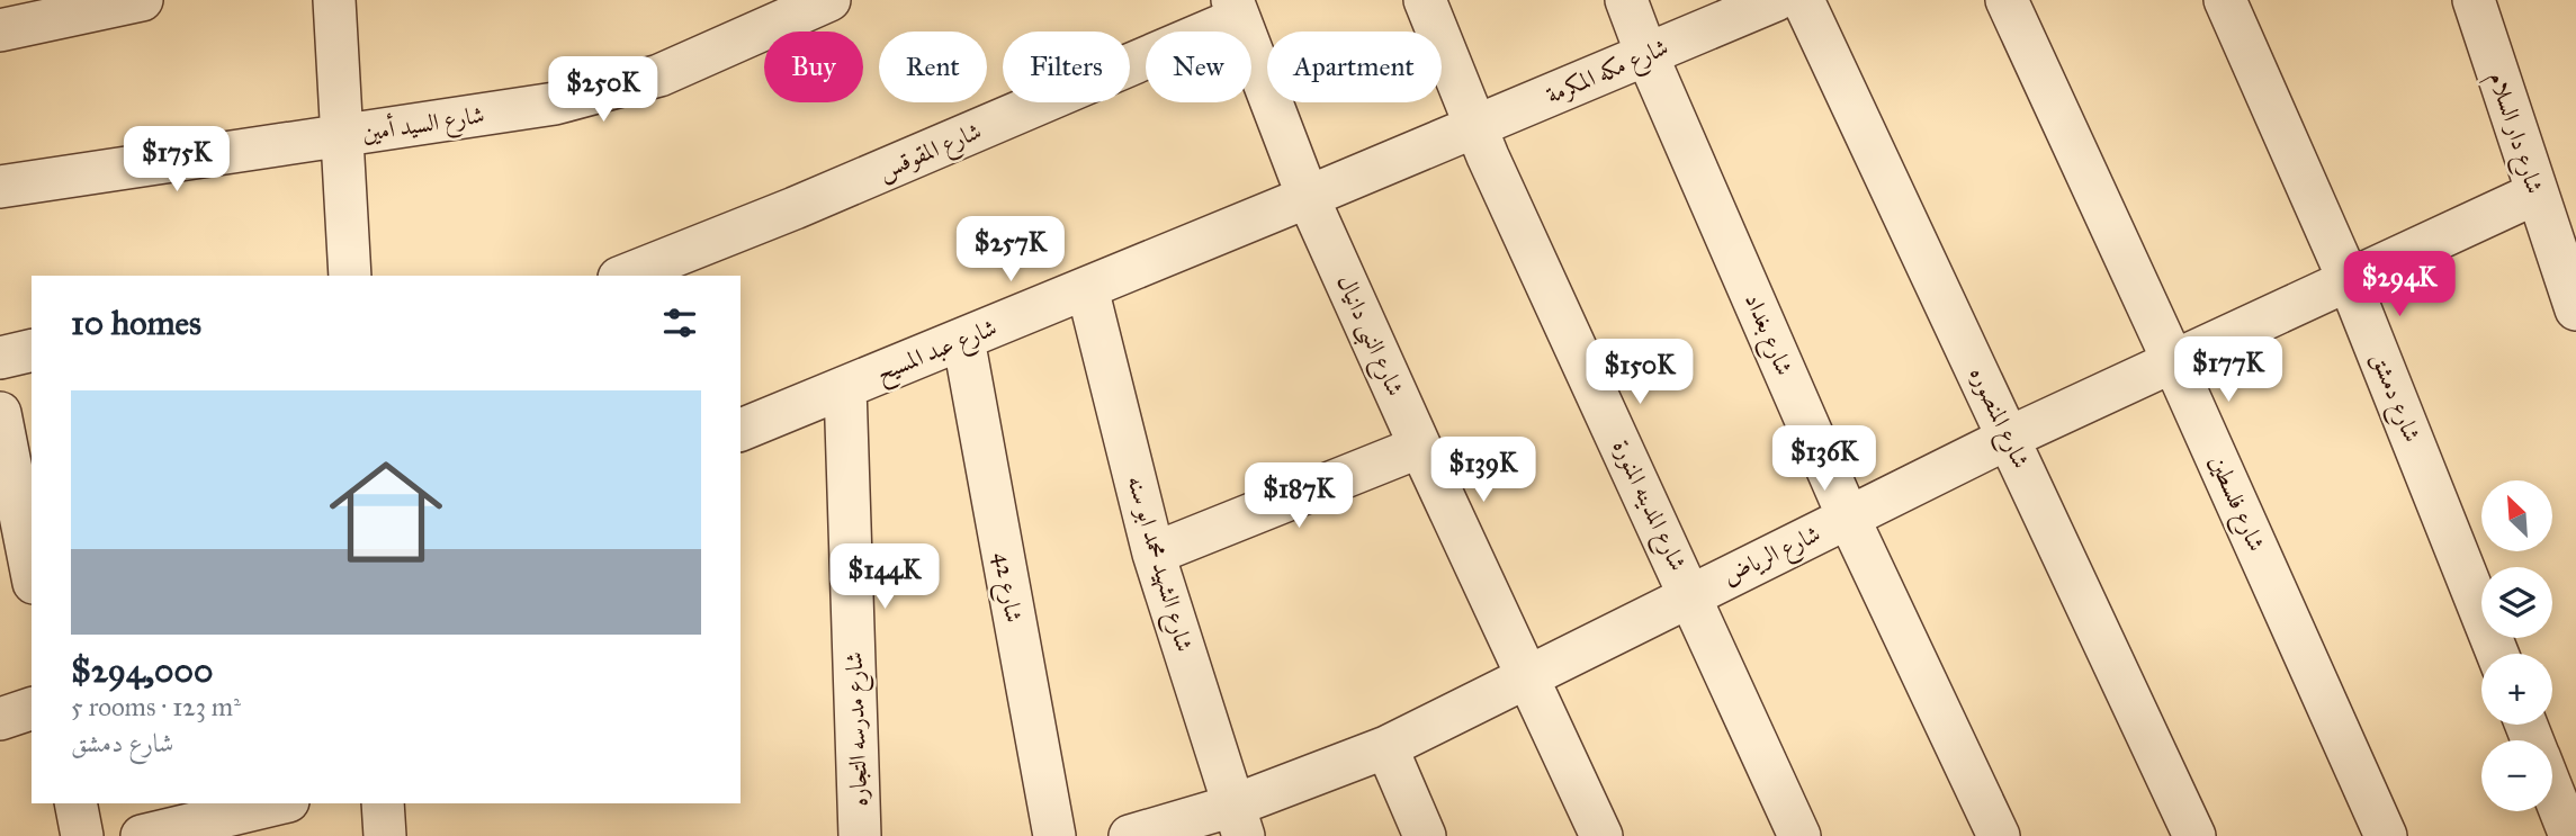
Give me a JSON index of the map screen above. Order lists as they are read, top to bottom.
{
  "streets": {
    "street": [
      "شارع مكه المكرمة",
      "شارع السيد أمين",
      "شارع دار السلام",
      "شارع المقوقس",
      "شارع بغداد",
      "شارع النبى دانيال",
      "شارع عبد المسيح",
      "شارع دمشق",
      "شارع المنصوره",
      "شارع فلسطين",
      "شارع المدينه المنورة",
      "شارع الرياض",
      "شارع الشهيد محمد ابو سنه",
      "شارع 42",
      "شارع مدرسه التجاره"
    ]
  },
  "crossings": [
    ["شارع مكه المكرمة", "شارع بغداد"],
    ["شارع مكه المكرمة", "شارع النبى دانيال"],
    ["شارع مكه المكرمة", "شارع عبد المسيح"],
    ["شارع مكه المكرمة", "شارع المدينه المنورة"],
    ["شارع دار السلام", "شارع الرياض"],
    ["شارع المقوقس", "شارع النبى دانيال"],
    ["شارع بغداد", "شارع الرياض"],
    ["شارع النبى دانيال", "شارع عبد المسيح"],
    ["شارع النبى دانيال", "شارع الرياض"],
    ["شارع عبد المسيح", "شارع الشهيد محمد ابو سنه"],
    ["شارع عبد المسيح", "شارع 42"],
    ["شارع عبد المسيح", "شارع مدرسه التجاره"],
    ["شارع دمشق", "شارع الرياض"],
    ["شارع المنصوره", "شارع الرياض"],
    ["شارع فلسطين", "شارع الرياض"],
    ["شارع المدينه المنورة", "شارع الرياض"],
    ["شارع الرياض", "شارع الشهيد محمد ابو سنه"]
  ],
  "north": "top left",
  "page": {
    "chip": [
      "Buy",
      "Rent",
      "Filters",
      "New",
      "Apartment"
    ],
    "price": [
      "$250K",
      "$175K",
      "$257K",
      "$294K",
      "$177K",
      "$150K",
      "$136K",
      "$139K",
      "$187K",
      "$144K"
    ],
    "heading": "10 homes",
    "list": [
      {
        "name": "$294,000",
        "note": "5 rooms · 123 m² · شارع دمشق"
      }
    ],
    "map_buttons": ["+", "−"]
  }
}
